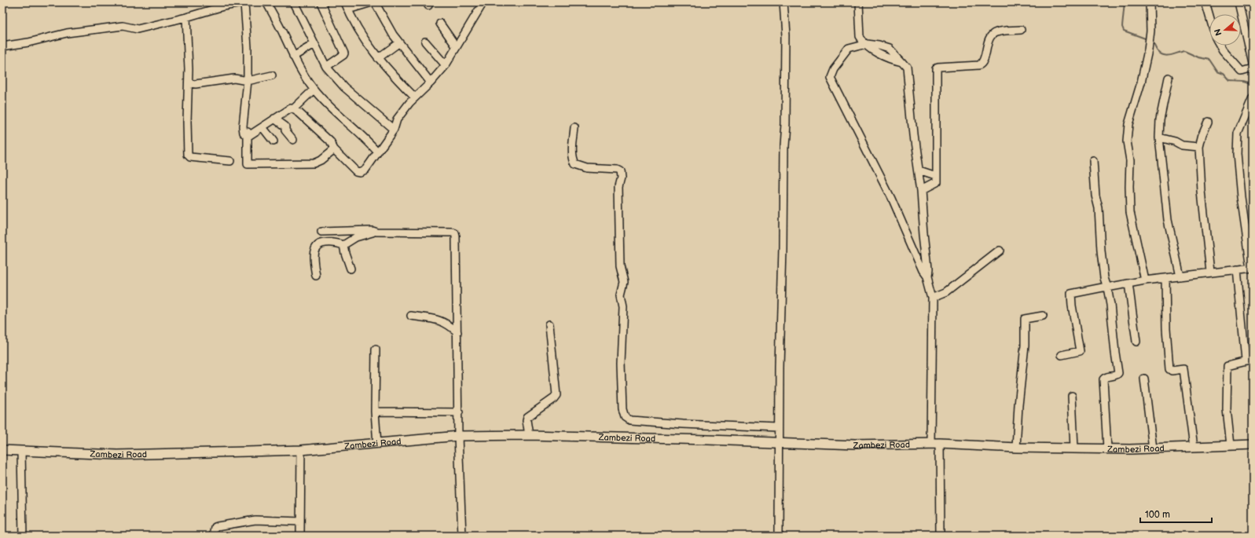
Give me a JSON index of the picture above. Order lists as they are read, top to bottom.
{
  "streets": {
    "main road": ["Zambezi Road"]
  },
  "scale_bar": "100 m",
  "north": "left"
}
